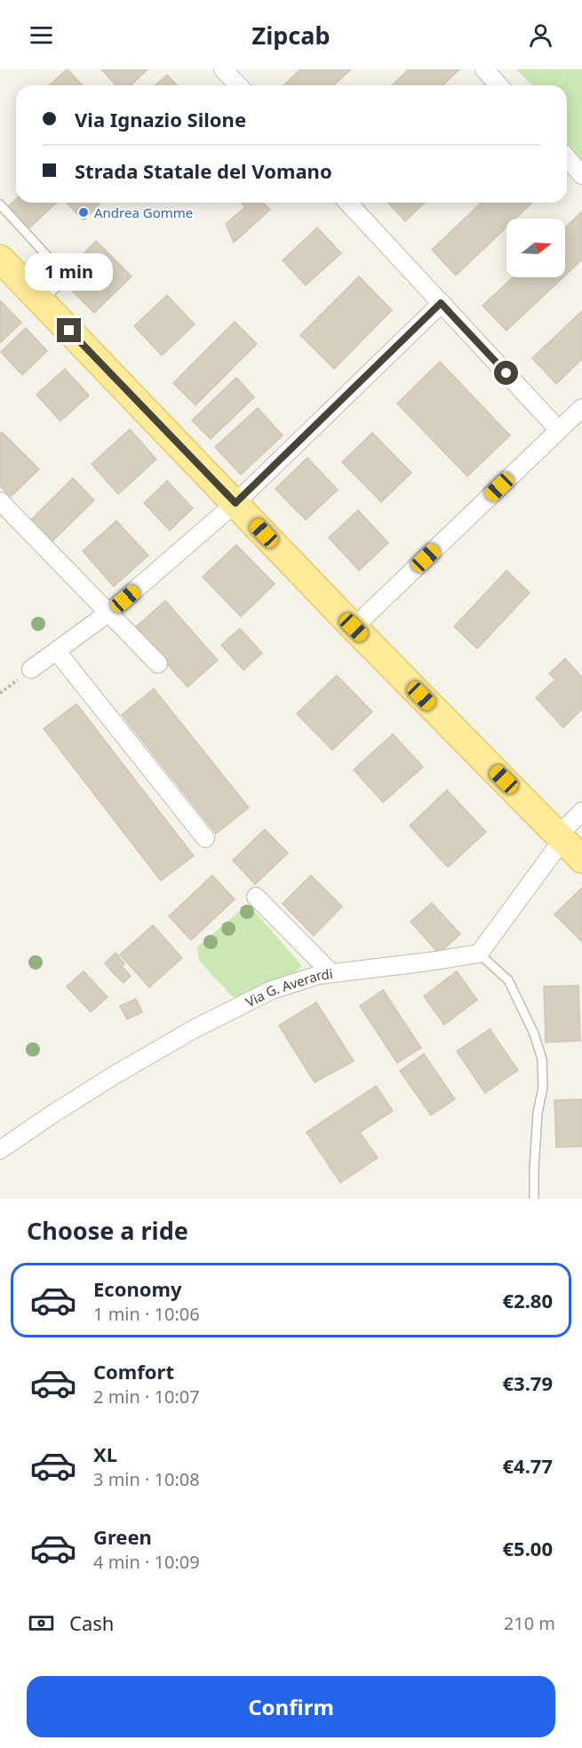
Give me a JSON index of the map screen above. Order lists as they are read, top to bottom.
{
  "streets": {
    "street": ["Via G. Averardi"]
  },
  "places": ["Andrea Gomme"],
  "north": "right",
  "page": {
    "header": "Zipcab",
    "banner": ["Via Ignazio Silone", "Strada Statale del Vomano"],
    "bubble": "1 min",
    "heading": "Choose a ride",
    "list": [
      {
        "name": "Economy",
        "note": "1 min · 10:06",
        "value": "€2.80"
      },
      {
        "name": "Comfort",
        "note": "2 min · 10:07",
        "value": "€3.79"
      },
      {
        "name": "XL",
        "note": "3 min · 10:08",
        "value": "€4.77"
      },
      {
        "name": "Green",
        "note": "4 min · 10:09",
        "value": "€5.00"
      }
    ],
    "pay": ["Cash", "210 m"],
    "buttons": "Confirm"
  }
}
